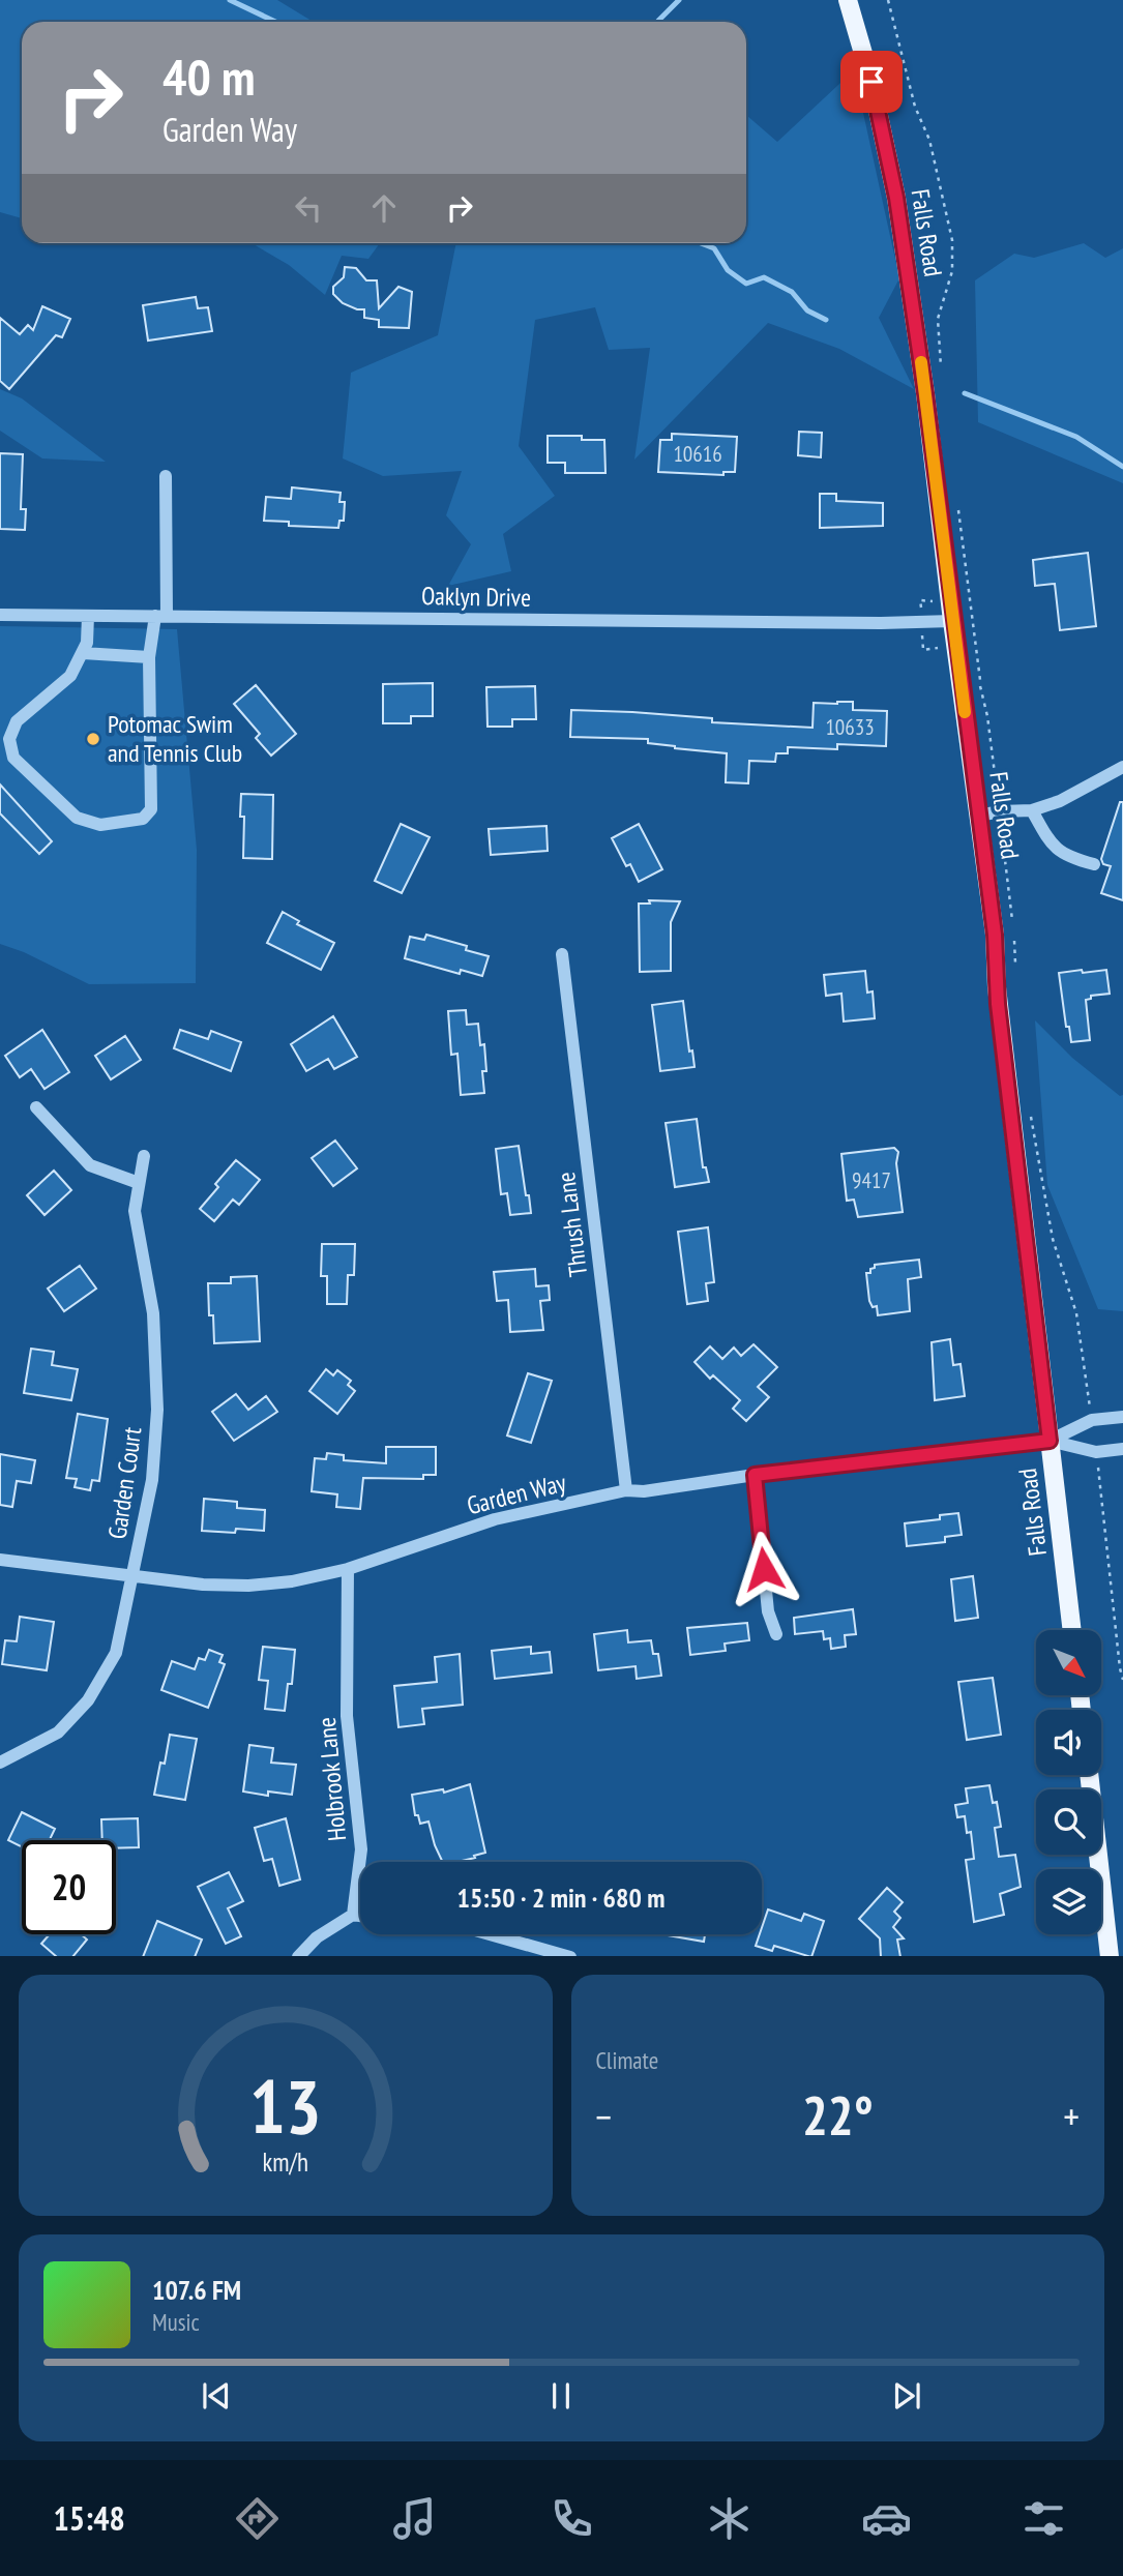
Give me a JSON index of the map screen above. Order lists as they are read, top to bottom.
{
  "streets": {
    "main road": ["Falls Road"],
    "street": [
      "Oaklyn Drive",
      "Thrush Lane",
      "Garden Court",
      "Garden Way",
      "Holbrook Lane"
    ]
  },
  "crossings": [
    ["Falls Road", "Oaklyn Drive"],
    ["Falls Road", "Garden Way"],
    ["Thrush Lane", "Garden Way"],
    ["Garden Court", "Garden Way"],
    ["Garden Way", "Holbrook Lane"]
  ],
  "places": ["Potomac Swim and Tennis Club"],
  "house_numbers": ["10616", "10633", "9417"],
  "north": "bottom right",
  "page": {
    "turn": ["40 m", "Garden Way"],
    "limit": "20",
    "trip": "15:50 · 2 min · 680 m",
    "tile": "Climate",
    "heat": ["−", "22°", "+"],
    "song": ["107.6 FM", "Music"],
    "tabs": "15:48",
    "gauge": ["13", "km/h"]
  }
}
